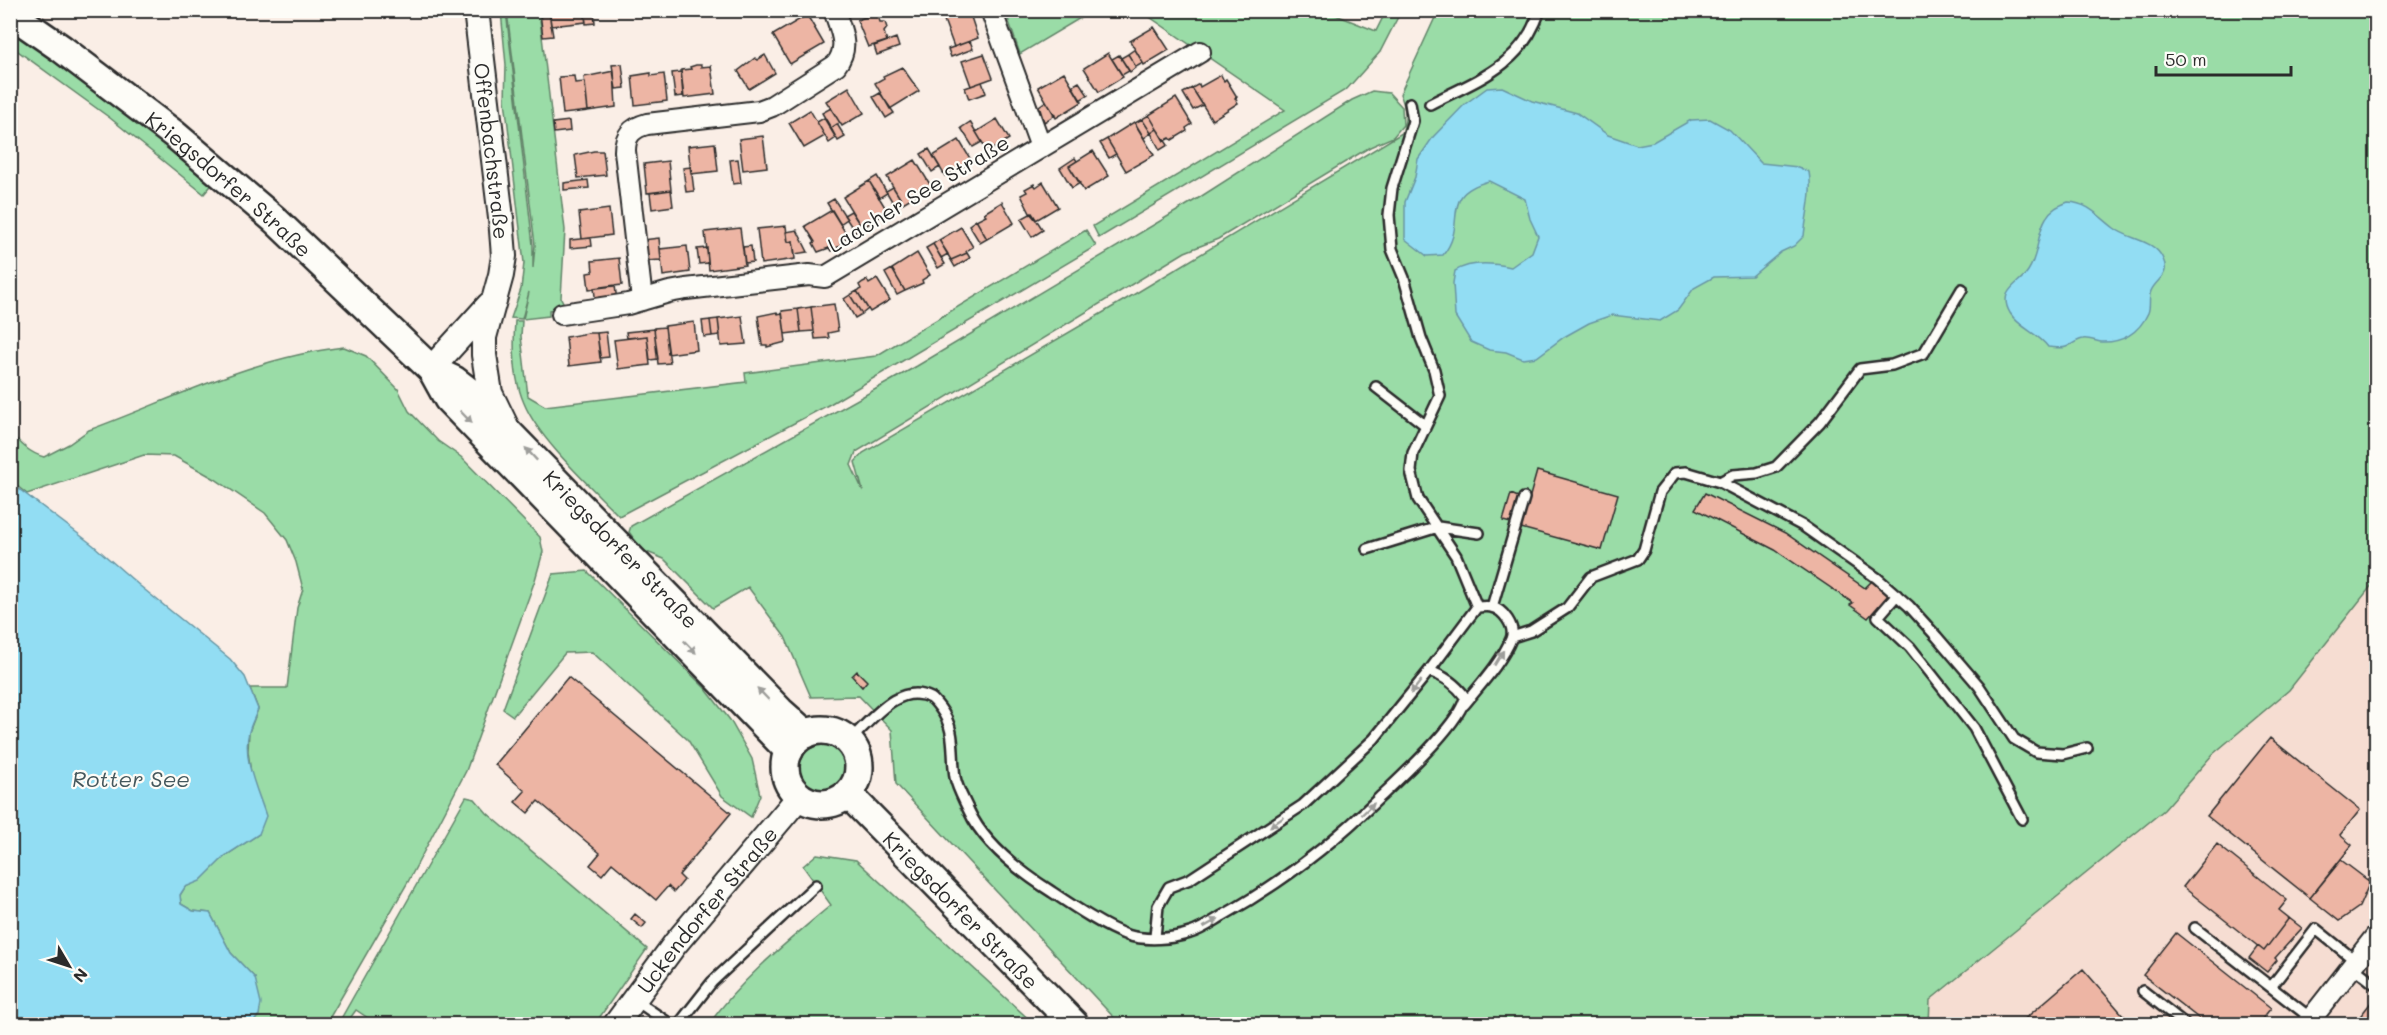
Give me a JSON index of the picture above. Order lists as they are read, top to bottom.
{
  "streets": {
    "main road": ["Kriegsdorfer Straße"],
    "street": ["Offenbachstraße", "Laacher See Straße", "Uckendorfer Straße"]
  },
  "crossings": [
    ["Offenbachstraße", "Kriegsdorfer Straße"],
    ["Kriegsdorfer Straße", "Uckendorfer Straße"]
  ],
  "water": ["Rotter See"],
  "scale_bar": "50 m",
  "north": "bottom right"
}
